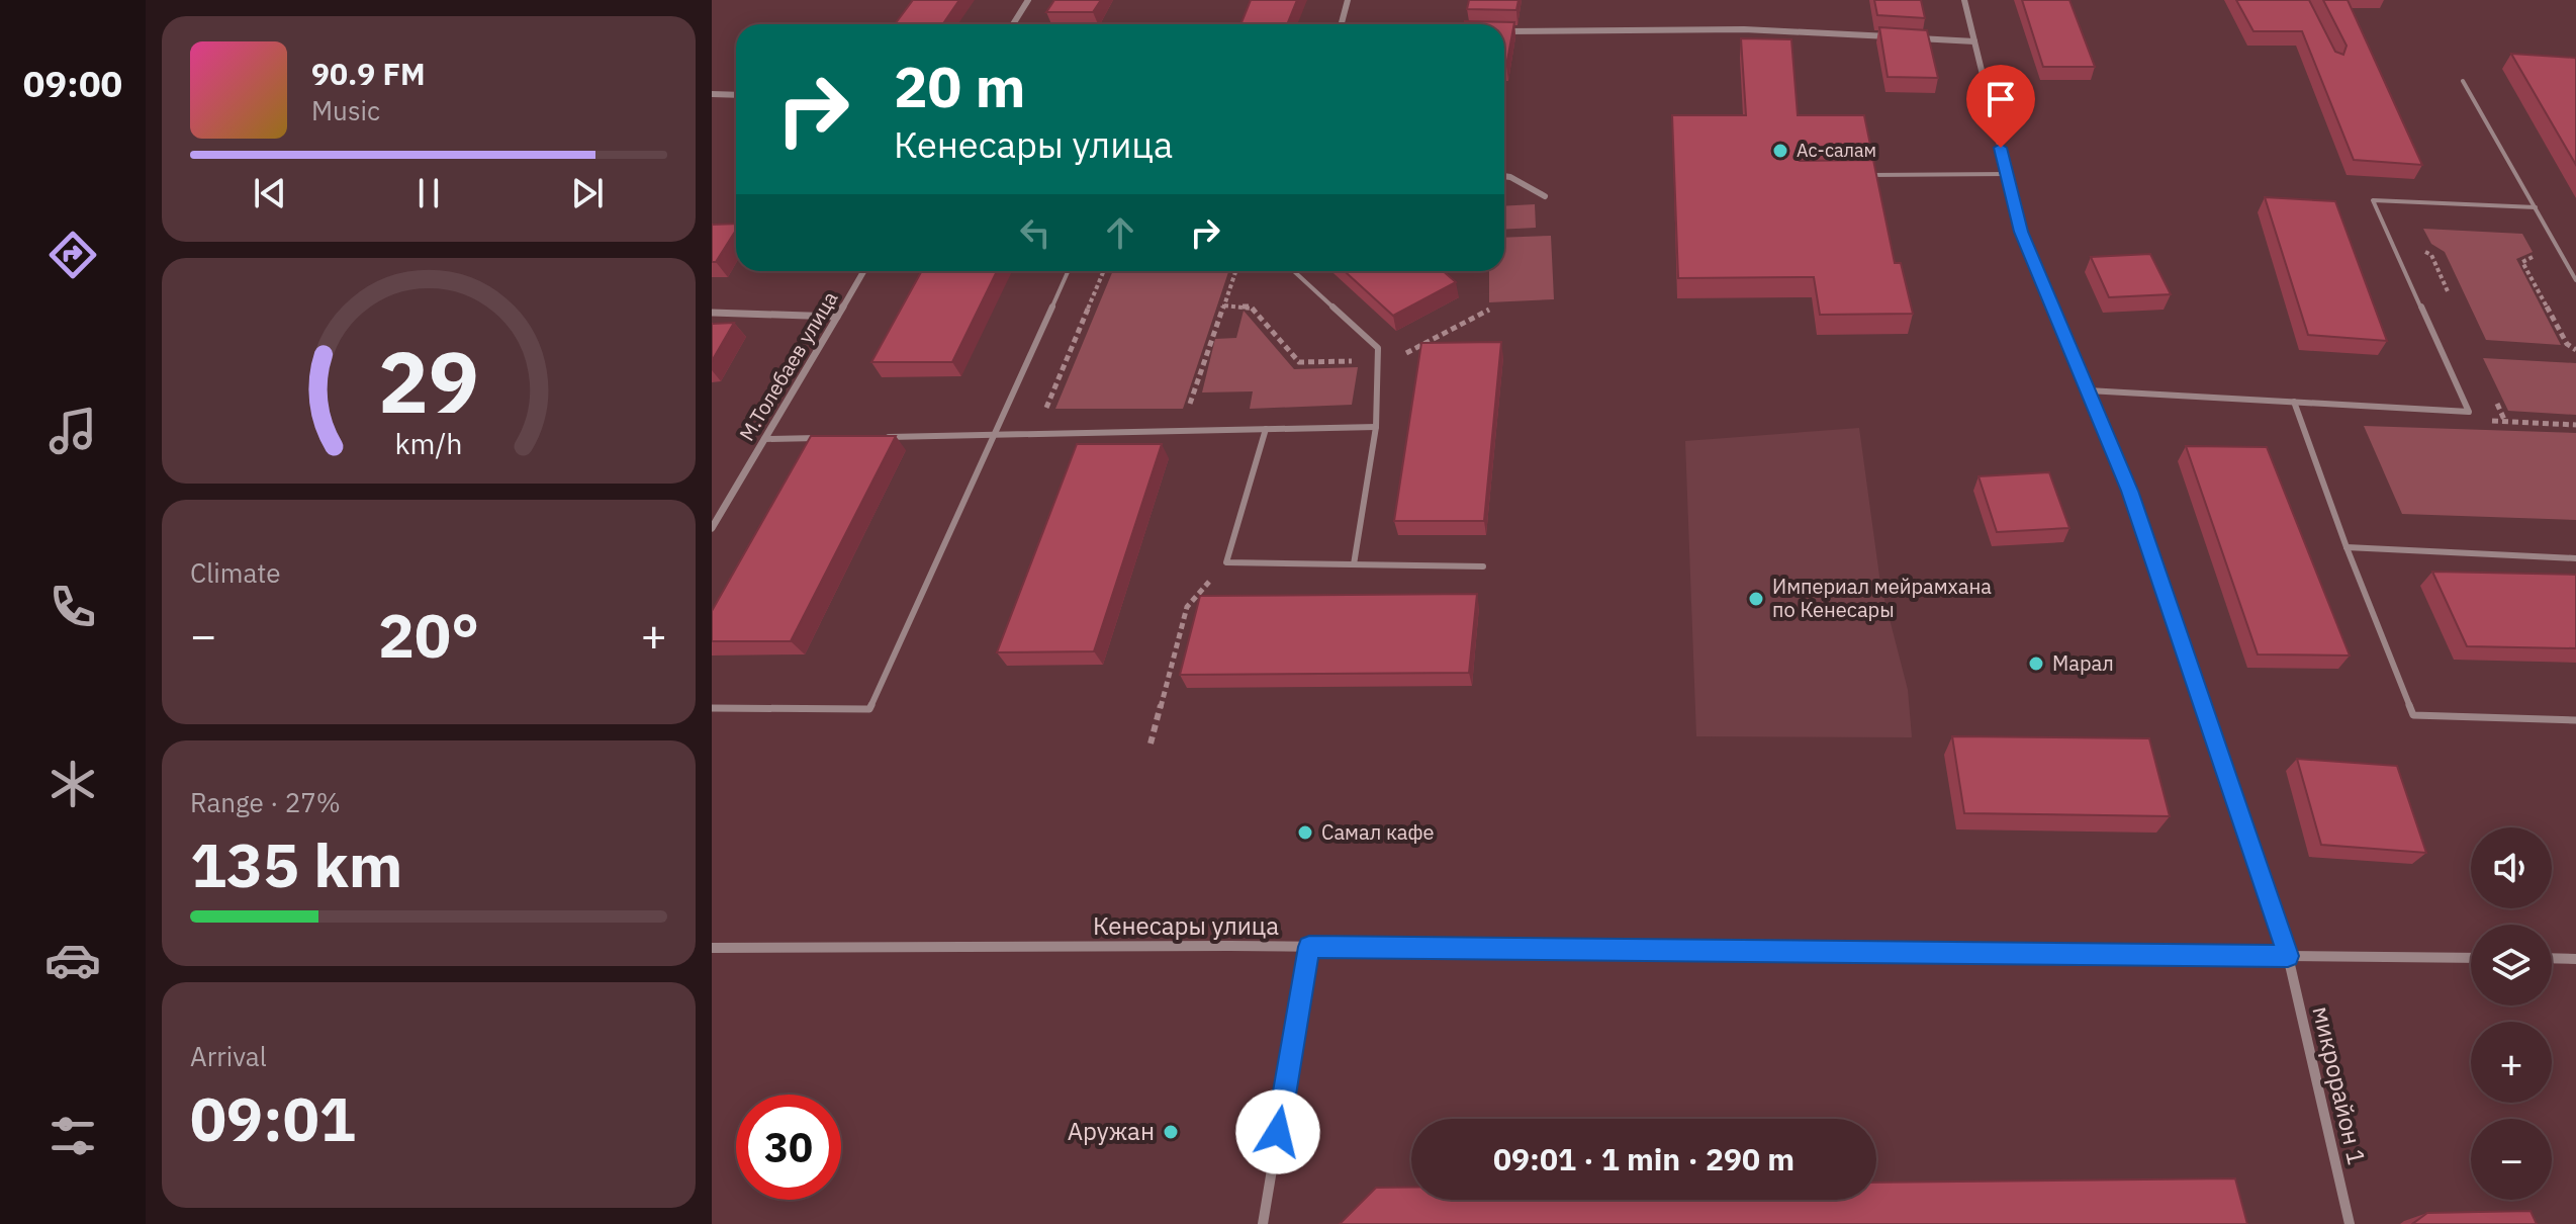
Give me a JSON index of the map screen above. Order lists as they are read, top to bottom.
{
  "streets": {
    "street": ["М.Толебаев улица", "Кенесары улица", "микрорайон 1"]
  },
  "crossings": [
    ["Кенесары улица", "микрорайон 1"]
  ],
  "places": [
    "Ас-салам",
    "Империал мейрамхана по Кенесары",
    "Марал",
    "Самал кафе",
    "Аружан"
  ],
  "page": {
    "tabs": "09:00",
    "turn": ["20 m", "Кенесары улица"],
    "song": ["90.9 FM", "Music"],
    "tile": [
      "Climate",
      ["Range · 27%", "135 km"],
      ["Arrival", "09:01"]
    ],
    "heat": ["−", "20°", "+"],
    "map_buttons": ["+", "−"],
    "limit": "30",
    "trip": "09:01 · 1 min · 290 m",
    "gauge": ["29", "km/h"]
  }
}
